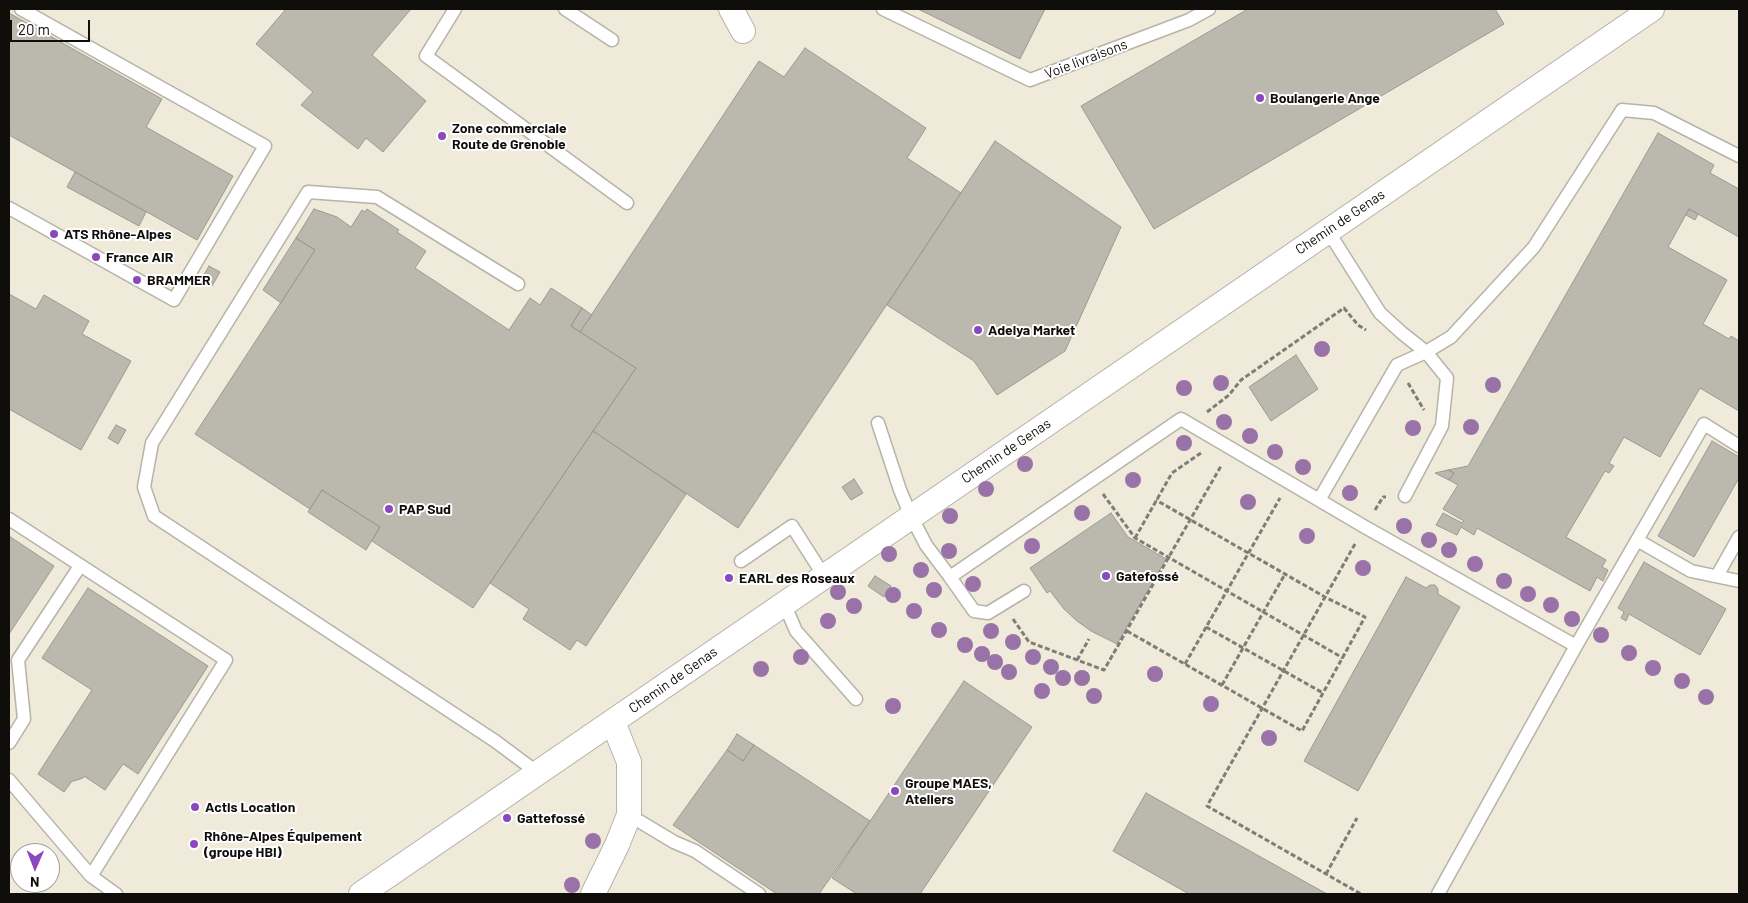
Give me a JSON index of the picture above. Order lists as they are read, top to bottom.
{
  "streets": {
    "street": ["Chemin de Genas"],
    "lane": ["Voie livraisons"]
  },
  "places": [
    "Boulangerie Ange",
    "Zone commerciale Route de Grenoble",
    "ATS Rhône-Alpes",
    "France AIR",
    "BRAMMER",
    "Adelya Market",
    "PAP Sud",
    "Gatefossé",
    "EARL des Roseaux",
    "Groupe MAES, Ateliers",
    "Actis Location",
    "Gattefossé",
    "Rhône-Alpes Équipement (groupe HBI)"
  ],
  "scale_bar": "20 m",
  "north": "bottom"
}
